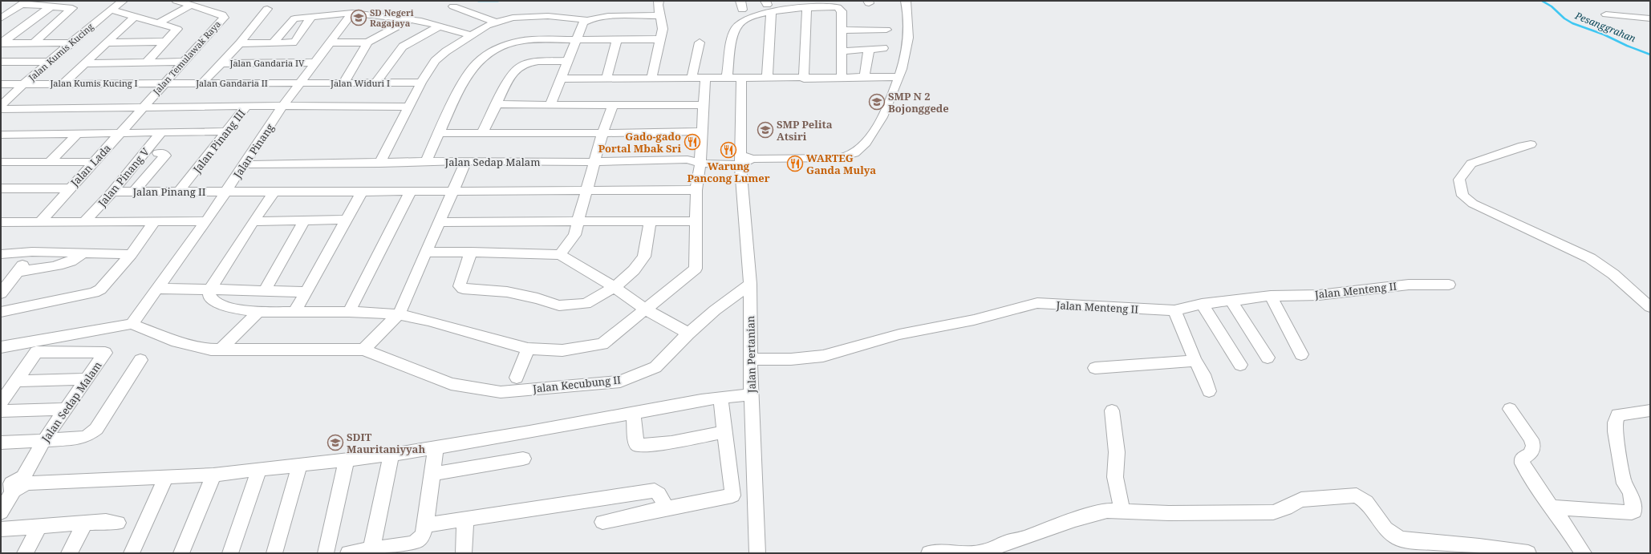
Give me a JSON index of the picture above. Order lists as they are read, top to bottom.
{
  "streets": {
    "street": [
      "Jalan Kumis Kucing",
      "Jalan Temulawak Raya",
      "Jalan Gandaria IV",
      "Jalan Kumis Kucing I",
      "Jalan Gandaria II",
      "Jalan Widuri I",
      "Jalan Pinang III",
      "Jalan Pinang",
      "Jalan Sedap Malam",
      "Jalan Lada",
      "Jalan Pinang V",
      "Jalan Pinang II",
      "Jalan Menteng II",
      "Jalan Pertanian",
      "Jalan Kecubung II"
    ]
  },
  "crossings": [
    ["Jalan Kumis Kucing", "Jalan Kumis Kucing I"],
    ["Jalan Temulawak Raya", "Jalan Kumis Kucing I"],
    ["Jalan Temulawak Raya", "Jalan Gandaria II"],
    ["Jalan Temulawak Raya", "Jalan Lada"],
    ["Jalan Gandaria IV", "Jalan Pinang"],
    ["Jalan Kumis Kucing I", "Jalan Gandaria II"],
    ["Jalan Gandaria II", "Jalan Widuri I"],
    ["Jalan Gandaria II", "Jalan Pinang"],
    ["Jalan Widuri I", "Jalan Pinang"],
    ["Jalan Pinang III", "Jalan Pinang II"],
    ["Jalan Pinang", "Jalan Sedap Malam"],
    ["Jalan Pinang", "Jalan Pinang II"],
    ["Jalan Sedap Malam", "Jalan Pertanian"],
    ["Jalan Pinang V", "Jalan Pinang II"],
    ["Jalan Menteng II", "Jalan Pertanian"],
    ["Jalan Pertanian", "Jalan Kecubung II"]
  ],
  "water": ["Pesanggrahan"],
  "places": {
    "school or university": [
      "SD Negeri Ragajaya",
      "SMP N 2 Bojonggede",
      "SMP Pelita Atsiri",
      "SDIT Mauritaniyyah"
    ],
    "restaurant": ["Gado-gado Portal Mbak Sri", "Warung Pancong Lumer", "WARTEG Ganda Mulya"]
  }
}
